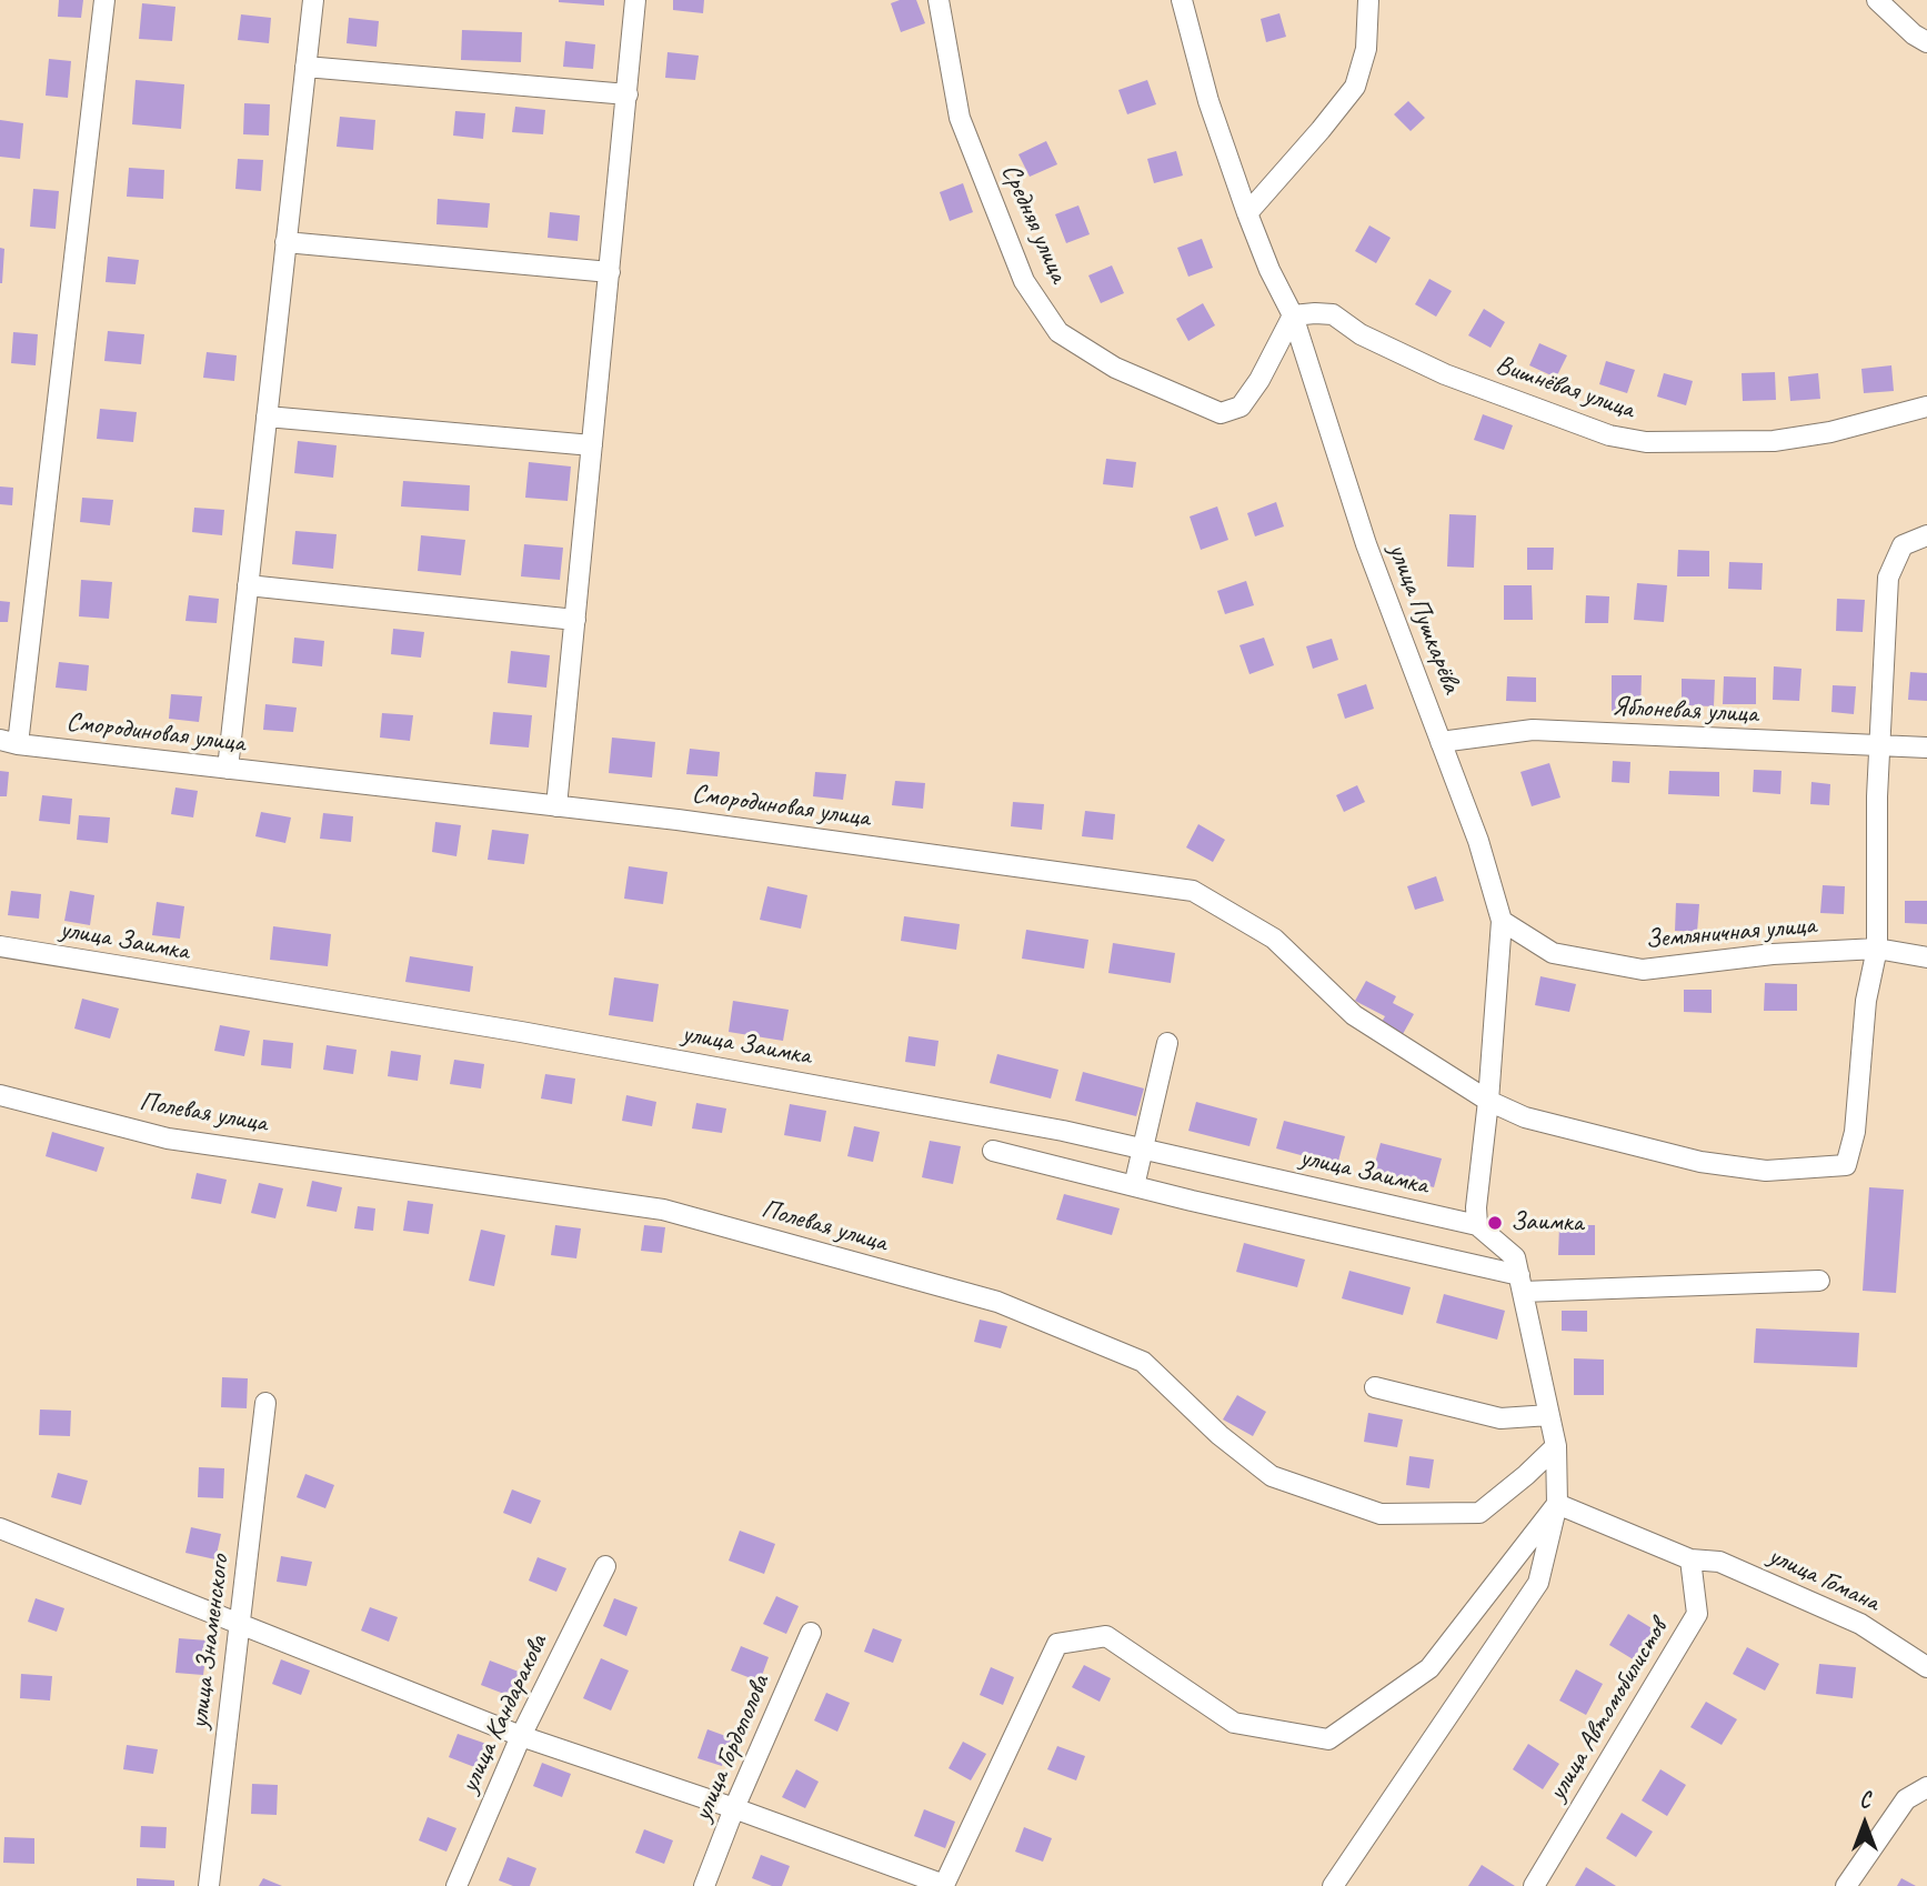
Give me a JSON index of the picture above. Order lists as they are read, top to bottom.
{
  "streets": {
    "street": [
      "Средняя улица",
      "Вишнёвая улица",
      "улица Пушкарёва",
      "Яблоневая улица",
      "Смородиновая улица",
      "Земляничная улица",
      "улица Заимка",
      "Полевая улица",
      "улица Гомана",
      "улица Знаменского",
      "улица Автомобилистов",
      "улица Кандаракова",
      "улица Гордополова"
    ]
  },
  "crossings": [
    ["Средняя улица", "Вишнёвая улица"],
    ["Средняя улица", "улица Пушкарёва"],
    ["Вишнёвая улица", "улица Пушкарёва"],
    ["улица Пушкарёва", "Яблоневая улица"],
    ["улица Пушкарёва", "Смородиновая улица"],
    ["улица Пушкарёва", "Земляничная улица"],
    ["улица Пушкарёва", "улица Заимка"],
    ["Смородиновая улица", "Земляничная улица"],
    ["улица Гомана", "улица Автомобилистов"]
  ],
  "places": ["Заимка"],
  "north": "top"
}
